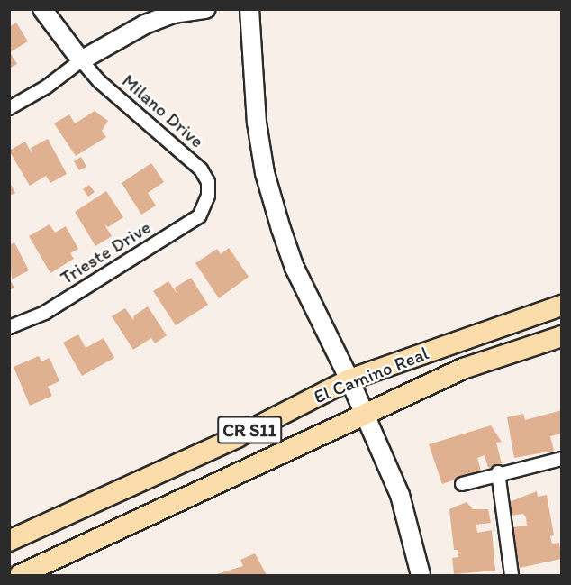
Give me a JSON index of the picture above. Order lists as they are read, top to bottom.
{
  "streets": {
    "main road": ["El Camino Real", "CR S11"],
    "street": ["Milano Drive", "Trieste Drive"]
  },
  "crossings": [
    ["Milano Drive", "Trieste Drive"]
  ]
}
